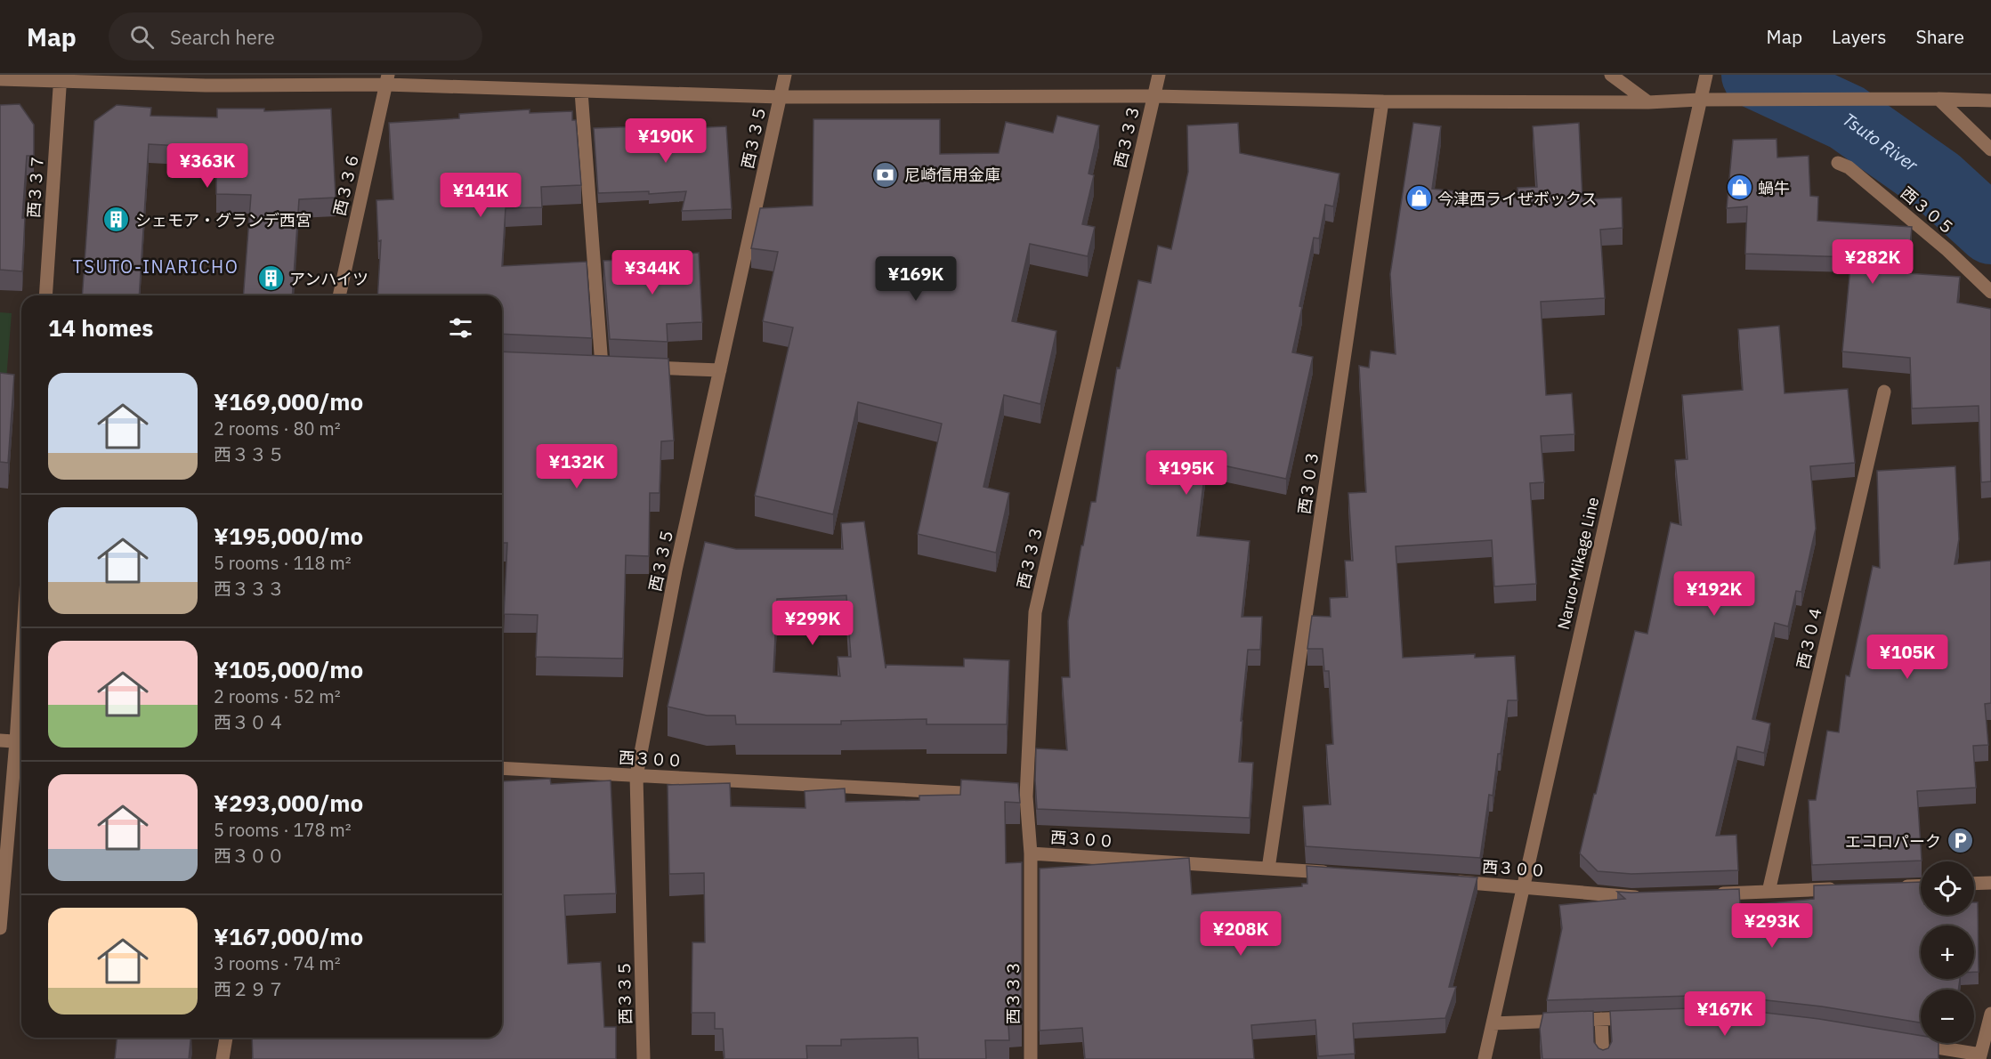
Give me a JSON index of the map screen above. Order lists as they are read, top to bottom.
{
  "streets": {
    "street": [
      "西３３３",
      "西３３５",
      "西３３６",
      "西３３７",
      "西３０５",
      "西３０３",
      "Naruo-Mikage Line",
      "西３０４",
      "西３００"
    ]
  },
  "crossings": [
    ["西３３３", "西３００"],
    ["西３３５", "西３００"],
    ["西３０３", "西３００"],
    ["Naruo-Mikage Line", "西３００"]
  ],
  "districts": ["TSUTO-INARICHO"],
  "water": ["Tsuto River"],
  "places": {
    "bank": ["尼崎信用金庫"],
    "shop": ["蝸牛", "今津西ライぜボックス"],
    "building": ["シェモア・グランデ西宮", "アンハイツ"],
    "parking": ["エコロパーク"]
  },
  "page": {
    "header": "Map",
    "search": "Search here",
    "nav": ["Map", "Layers", "Share"],
    "price": [
      "¥190K",
      "¥363K",
      "¥141K",
      "¥282K",
      "¥344K",
      "¥169K",
      "¥132K",
      "¥195K",
      "¥192K",
      "¥299K",
      "¥105K",
      "¥293K",
      "¥208K",
      "¥167K"
    ],
    "heading": "14 homes",
    "list": [
      {
        "name": "¥169,000/mo",
        "note": "2 rooms · 80 m² · 西３３５"
      },
      {
        "name": "¥195,000/mo",
        "note": "5 rooms · 118 m² · 西３３３"
      },
      {
        "name": "¥105,000/mo",
        "note": "2 rooms · 52 m² · 西３０４"
      },
      {
        "name": "¥293,000/mo",
        "note": "5 rooms · 178 m² · 西３００"
      },
      {
        "name": "¥167,000/mo",
        "note": "3 rooms · 74 m² · 西２９７"
      }
    ],
    "map_buttons": ["+", "−"]
  }
}
